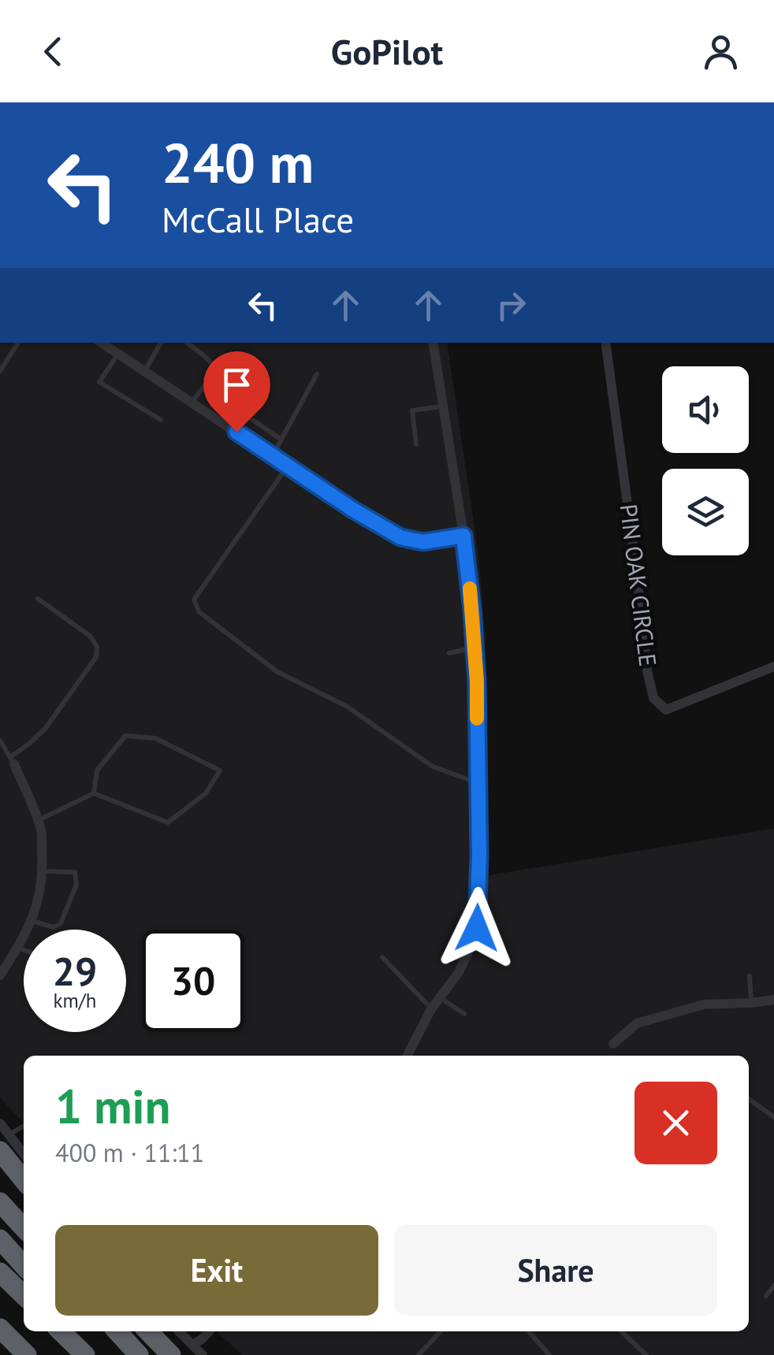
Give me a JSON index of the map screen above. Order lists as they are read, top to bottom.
{
  "streets": {
    "street": ["PIN OAK CIRCLE"]
  },
  "page": {
    "header": "GoPilot",
    "turn": ["240 m", "McCall Place"],
    "speed": "29 km/h",
    "limit": "30",
    "heading": ["1 min", "400 m · 11:11"],
    "buttons": ["Exit", "Share"]
  }
}
